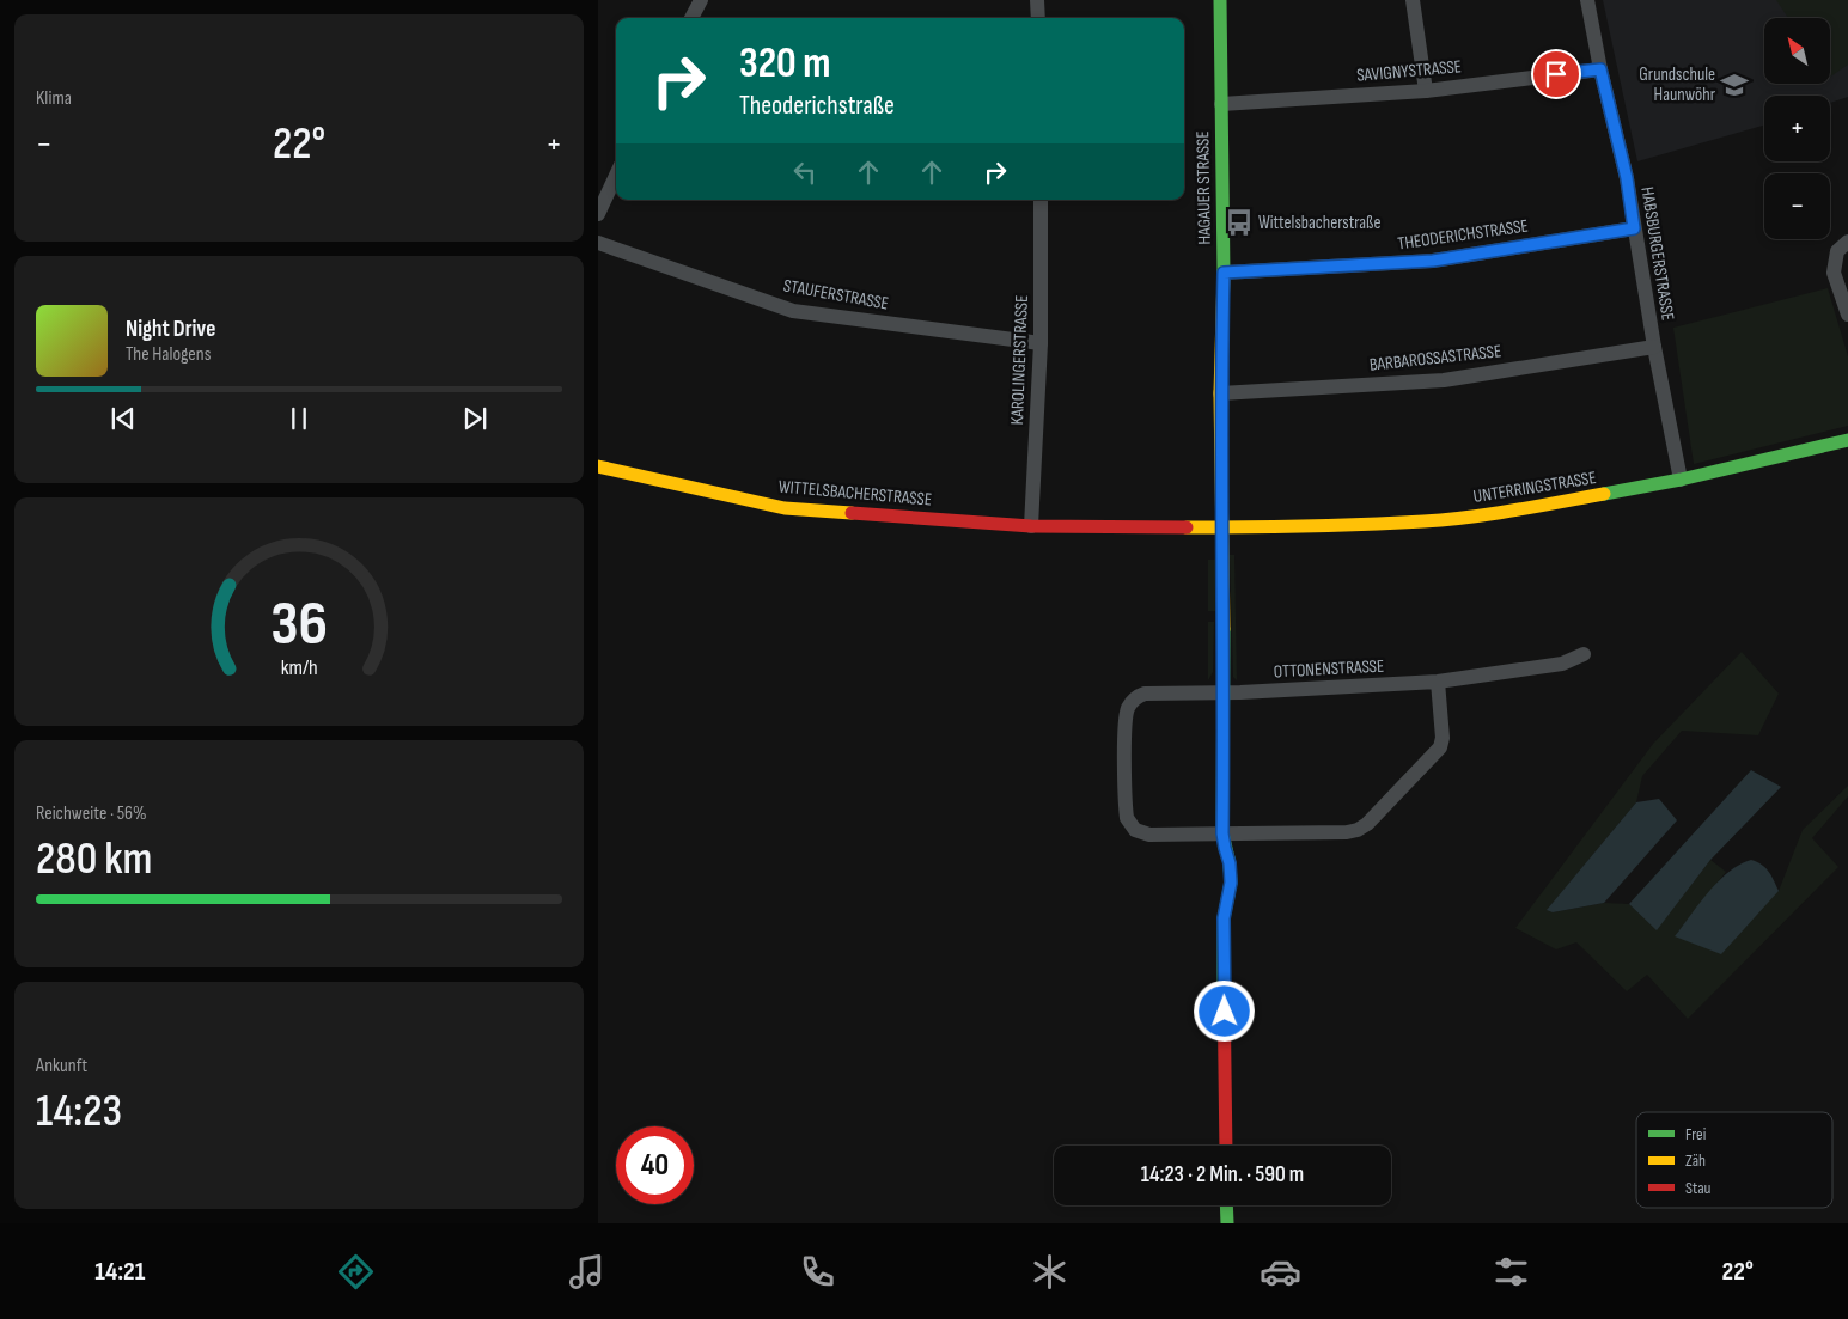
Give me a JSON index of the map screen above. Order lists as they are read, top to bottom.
{
  "streets": {
    "street": [
      "SAVIGNYSTRASSE",
      "HAGAUER STRASSE",
      "THEODERICHSTRASSE",
      "HABSBURGERSTRASSE",
      "STAUFERSTRASSE",
      "BARBAROSSASTRASSE",
      "KAROLINGERSTRASSE",
      "UNTERRINGSTRASSE",
      "WITTELSBACHERSTRASSE",
      "OTTONENSTRASSE"
    ]
  },
  "crossings": [
    ["SAVIGNYSTRASSE", "HAGAUER STRASSE"],
    ["SAVIGNYSTRASSE", "HABSBURGERSTRASSE"],
    ["HAGAUER STRASSE", "THEODERICHSTRASSE"],
    ["HAGAUER STRASSE", "BARBAROSSASTRASSE"],
    ["HAGAUER STRASSE", "UNTERRINGSTRASSE"],
    ["HAGAUER STRASSE", "WITTELSBACHERSTRASSE"],
    ["HAGAUER STRASSE", "OTTONENSTRASSE"],
    ["THEODERICHSTRASSE", "HABSBURGERSTRASSE"],
    ["HABSBURGERSTRASSE", "BARBAROSSASTRASSE"],
    ["HABSBURGERSTRASSE", "UNTERRINGSTRASSE"],
    ["STAUFERSTRASSE", "KAROLINGERSTRASSE"],
    ["KAROLINGERSTRASSE", "WITTELSBACHERSTRASSE"],
    ["UNTERRINGSTRASSE", "WITTELSBACHERSTRASSE"]
  ],
  "places": {
    "school or university": ["Grundschule Haunwöhr"],
    "bus stop": ["Wittelsbacherstraße"]
  },
  "legend": ["Frei", "Zäh", "Stau"],
  "north": "top left",
  "page": {
    "tile": [
      "Klima",
      ["Reichweite · 56%", "280 km"],
      ["Ankunft", "14:23"]
    ],
    "map_buttons": ["+", "−"],
    "turn": ["320 m", "Theoderichstraße"],
    "heat": ["−", "22°", "+"],
    "song": ["Night Drive", "The Halogens"],
    "limit": "40",
    "trip": "14:23 · 2 Min. · 590 m",
    "tabs": ["14:21", "22°"],
    "gauge": ["36", "km/h"]
  }
}
